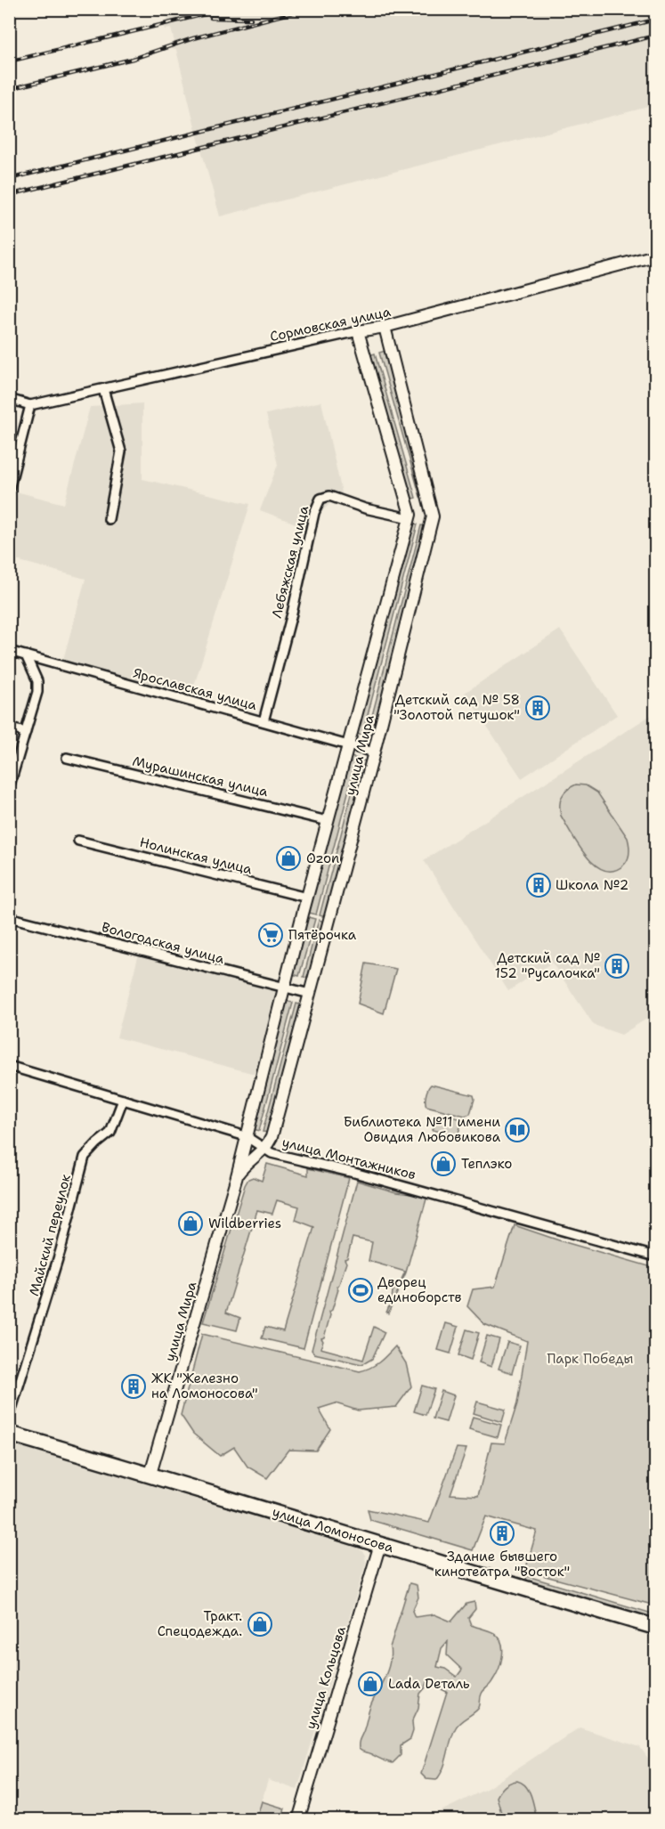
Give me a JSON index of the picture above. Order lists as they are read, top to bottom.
{
  "streets": {
    "highway": ["улица Ломоносова"],
    "street": [
      "Сормовская улица",
      "Лебяжская улица",
      "Ярославская улица",
      "улица Мира",
      "Мурашинская улица",
      "Нолинская улица",
      "Вологодская улица",
      "улица Монтажников",
      "Майский переулок",
      "улица Кольцова"
    ]
  },
  "crossings": [
    ["Сормовская улица", "улица Мира"],
    ["Лебяжская улица", "Ярославская улица"],
    ["Лебяжская улица", "улица Мира"],
    ["Ярославская улица", "улица Мира"],
    ["улица Мира", "Мурашинская улица"],
    ["улица Мира", "Нолинская улица"],
    ["улица Мира", "Вологодская улица"],
    ["улица Мира", "улица Монтажников"],
    ["улица Мира", "улица Ломоносова"],
    ["улица Монтажников", "Майский переулок"],
    ["улица Ломоносова", "улица Кольцова"]
  ],
  "parks": ["Парк Победы"],
  "places": {
    "building": [
      "Детский сад № 58 \"Золотой петушок\"",
      "Школа №2",
      "Детский сад № 152 \"Русалочка\"",
      "ЖК \"Железно на Ломоносова\"",
      "Здание бывшего кинотеатра \"Восток\""
    ],
    "shop": [
      "Ozon",
      "Теплэко",
      "Wildberries",
      "Тракт. Спецодежда.",
      "Lada Dеталь"
    ],
    "supermarket": ["Пятёрочка"],
    "library": ["Библиотека №11 имени Овидия Любовикова"],
    "sports": ["Дворец единоборств"]
  }
}
